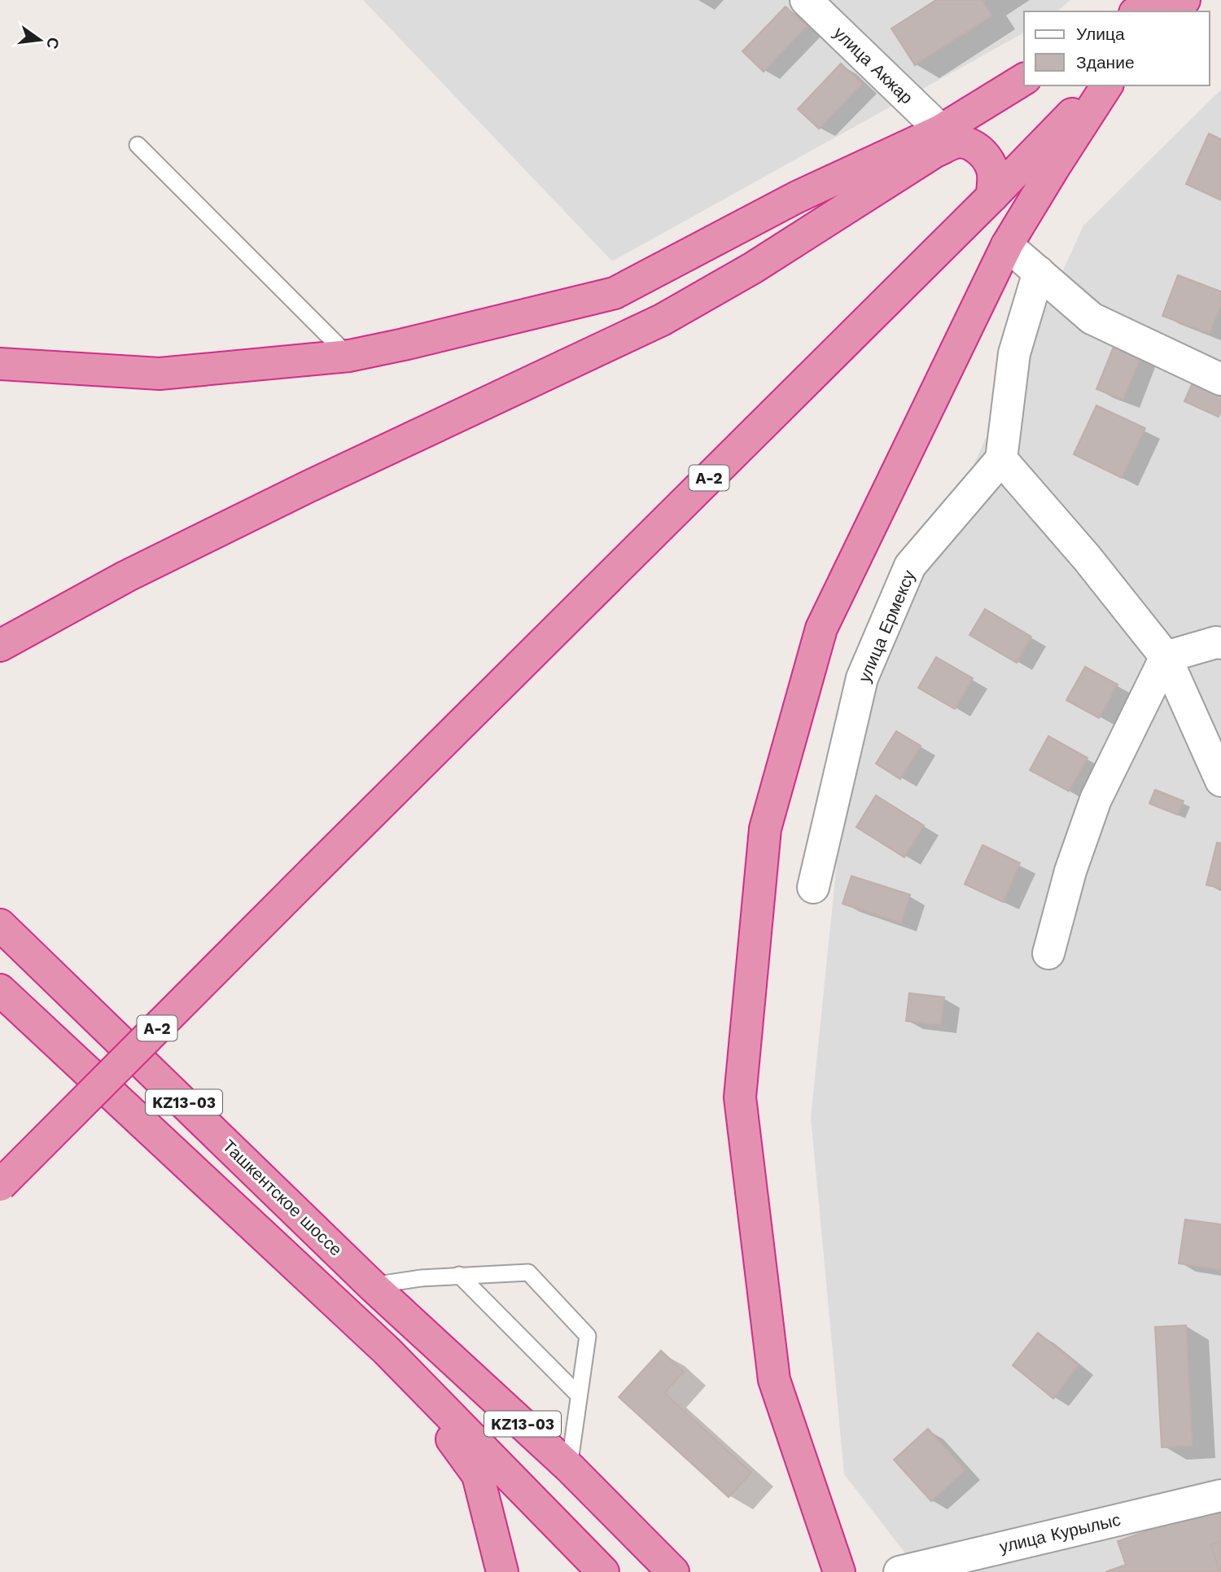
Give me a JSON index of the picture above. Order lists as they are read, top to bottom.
{
  "streets": {
    "highway": ["A-2", "KZ13-03", "Ташкентское шоссе"],
    "street": ["улица Акжар", "улица Ермексу", "улица Курылыс"]
  },
  "crossings": [
    ["KZ13-03", "Ташкентское шоссе"]
  ],
  "legend": ["Улица", "Здание"],
  "north": "right"
}
